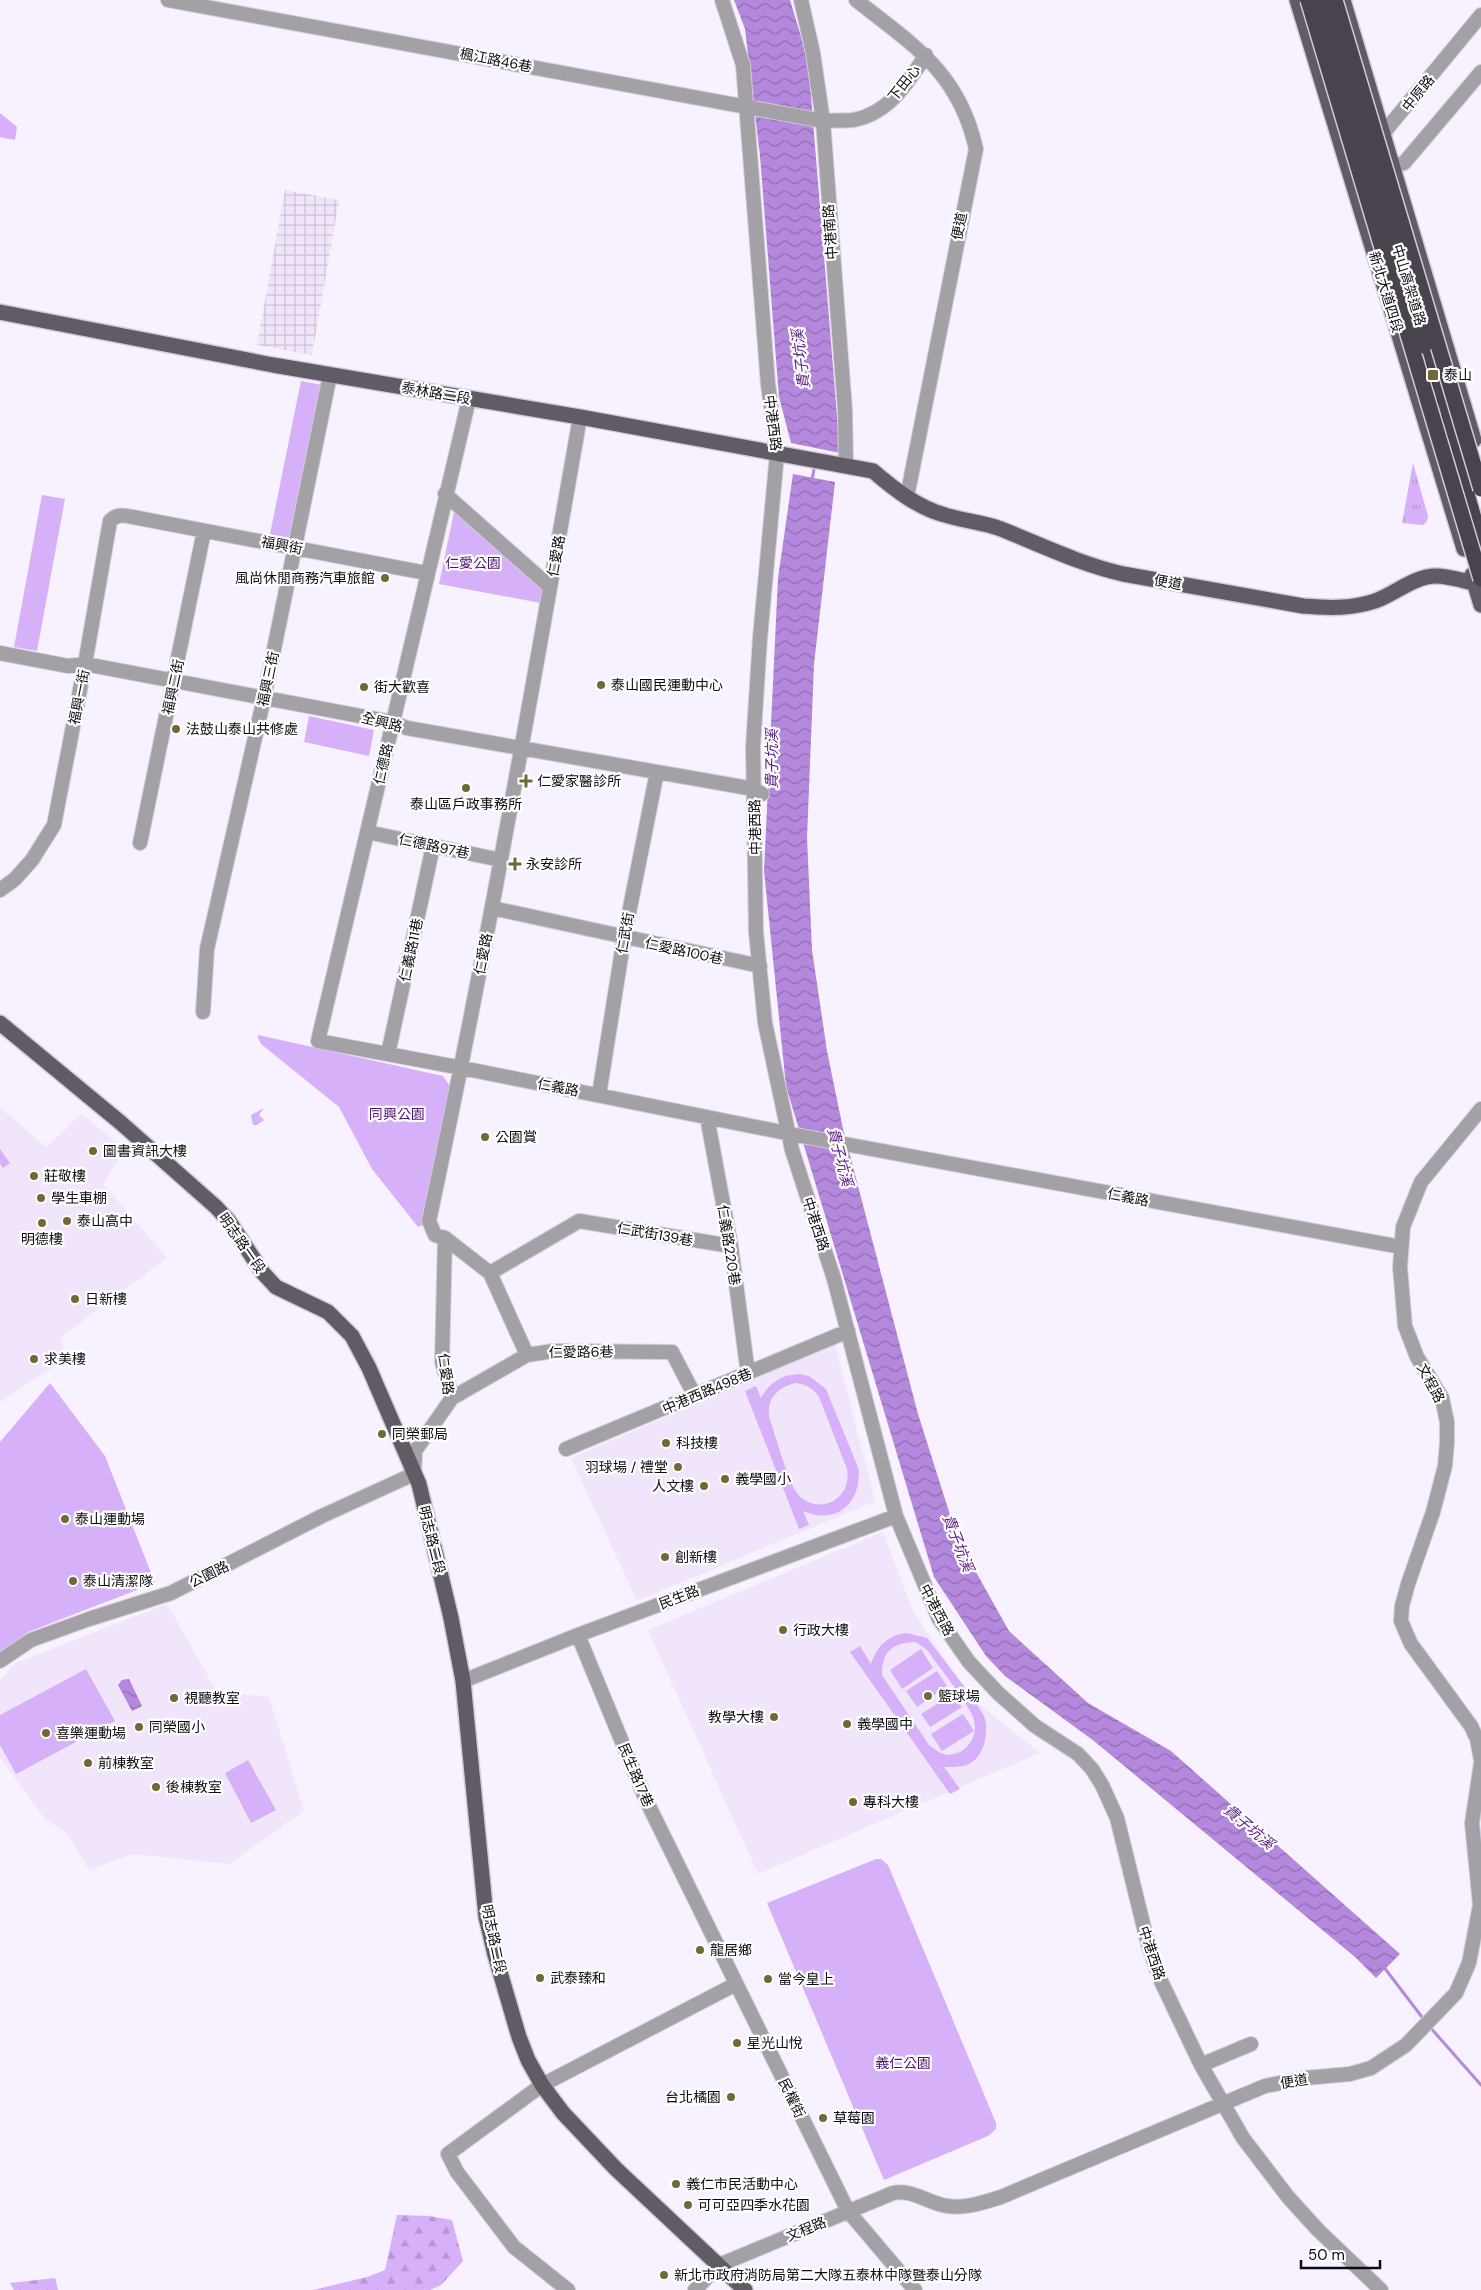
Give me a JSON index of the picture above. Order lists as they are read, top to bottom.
{
  "streets": {
    "highway": ["中山高架道路"],
    "main road": [
      "便道",
      "新北大道四段",
      "泰林路二段",
      "明志路一段",
      "明志路二段"
    ],
    "street": [
      "楓江路46巷",
      "下田心",
      "中原路",
      "中港南路",
      "中港西路",
      "福興街",
      "仁愛路",
      "福興三街",
      "福興二街",
      "福興一街",
      "全興路",
      "仁德路",
      "仁德路97巷",
      "仁武街",
      "仁義路11巷",
      "仁愛路100巷",
      "仁義路",
      "仁武街139巷",
      "仁義路220巷",
      "仁愛路6巷",
      "文程路",
      "中港西路498巷",
      "公園路",
      "民生路",
      "民生路17巷",
      "民權街"
    ]
  },
  "crossings": [
    ["楓江路46巷", "下田心"],
    ["楓江路46巷", "中港南路"],
    ["楓江路46巷", "中港西路"],
    ["下田心", "便道"],
    ["下田心", "中港南路"],
    ["中原路", "新北大道四段"],
    ["便道", "中山高架道路"],
    ["便道", "新北大道四段"],
    ["便道", "泰林路二段"],
    ["便道", "中港西路"],
    ["便道", "文程路"],
    ["中港南路", "泰林路二段"],
    ["中山高架道路", "新北大道四段"],
    ["泰林路二段", "中港西路"],
    ["泰林路二段", "仁愛路"],
    ["泰林路二段", "福興三街"],
    ["泰林路二段", "仁德路"],
    ["中港西路", "全興路"],
    ["中港西路", "仁愛路100巷"],
    ["中港西路", "仁義路"],
    ["中港西路", "中港西路498巷"],
    ["中港西路", "民生路"],
    ["福興街", "福興三街"],
    ["福興街", "福興二街"],
    ["福興街", "福興一街"],
    ["福興街", "仁德路"],
    ["仁愛路", "全興路"],
    ["仁愛路", "仁德路97巷"],
    ["仁愛路", "仁愛路100巷"],
    ["仁愛路", "仁義路"],
    ["仁愛路", "明志路一段"],
    ["仁愛路", "仁愛路6巷"],
    ["仁愛路", "明志路二段"],
    ["仁愛路", "公園路"],
    ["福興三街", "全興路"],
    ["福興二街", "全興路"],
    ["福興一街", "全興路"],
    ["全興路", "仁德路"],
    ["全興路", "仁武街"],
    ["仁德路", "仁德路97巷"],
    ["仁德路", "仁義路"],
    ["仁德路97巷", "仁義路11巷"],
    ["仁武街", "仁愛路100巷"],
    ["仁武街", "仁義路"],
    ["仁義路11巷", "仁義路"],
    ["仁義路", "仁義路220巷"],
    ["仁義路", "文程路"],
    ["仁武街139巷", "仁義路220巷"],
    ["明志路一段", "明志路二段"],
    ["明志路一段", "公園路"],
    ["仁義路220巷", "中港西路498巷"],
    ["仁愛路6巷", "中港西路498巷"],
    ["文程路", "明志路二段"],
    ["文程路", "民權街"],
    ["明志路二段", "公園路"],
    ["明志路二段", "民生路"],
    ["民生路", "民生路17巷"],
    ["民生路17巷", "民權街"]
  ],
  "water": ["貴子坑溪"],
  "parks": ["仁愛公園", "同興公園", "義仁公園"],
  "places": {
    "transit": ["泰山"],
    "other": [
      "風尚休閒商務汽車旅館",
      "泰山國民運動中心",
      "街大歡喜",
      "法鼓山泰山共修處",
      "泰山區戶政事務所",
      "公園賞",
      "圖書資訊大樓",
      "莊敬樓",
      "學生車棚",
      "泰山高中",
      "明德樓",
      "日新樓",
      "求美樓",
      "同榮郵局",
      "科技樓",
      "羽球場 / 禮堂",
      "義學國小",
      "人文樓",
      "泰山運動場",
      "創新樓",
      "泰山清潔隊",
      "行政大樓",
      "籃球場",
      "視聽教室",
      "教學大樓",
      "義學國中",
      "同榮國小",
      "喜樂運動場",
      "前棟教室",
      "後棟教室",
      "專科大樓",
      "龍居鄉",
      "武泰臻和",
      "當今皇上",
      "星光山悅",
      "台北橘園",
      "草莓園",
      "義仁市民活動中心",
      "可可亞四季水花園",
      "新北市政府消防局第二大隊五泰林中隊暨泰山分隊"
    ],
    "health": ["仁愛家醫診所", "永安診所"]
  },
  "scale_bar": "50 m"
}
